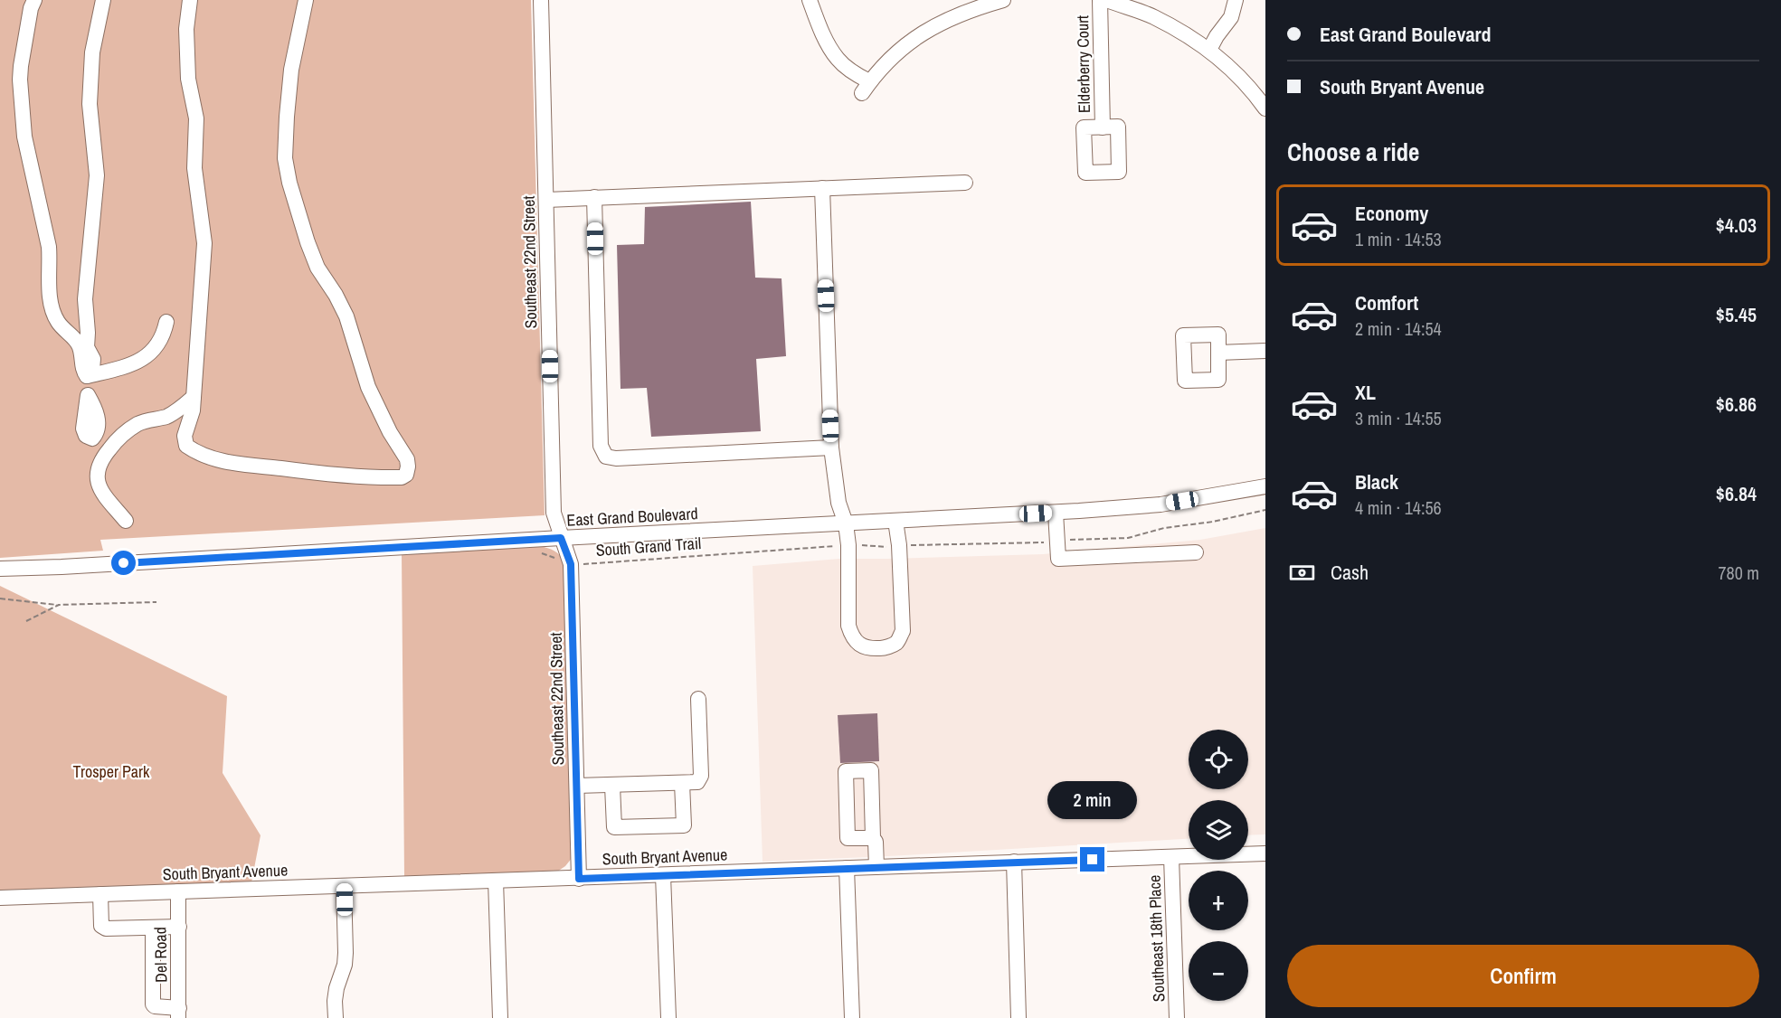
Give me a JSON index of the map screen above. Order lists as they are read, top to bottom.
{
  "streets": {
    "street": [
      "Elderberry Court",
      "Southeast 22nd Street",
      "East Grand Boulevard",
      "South Bryant Avenue",
      "Southeast 18th Place",
      "Del Road"
    ],
    "path": ["South Grand Trail"]
  },
  "crossings": [
    ["Southeast 22nd Street", "East Grand Boulevard"],
    ["Southeast 22nd Street", "South Grand Trail"],
    ["Southeast 22nd Street", "South Bryant Avenue"],
    ["South Bryant Avenue", "Southeast 18th Place"],
    ["South Bryant Avenue", "Del Road"]
  ],
  "parks": ["Trosper Park"],
  "page": {
    "banner": ["East Grand Boulevard", "South Bryant Avenue"],
    "heading": "Choose a ride",
    "list": [
      {
        "name": "Economy",
        "note": "1 min · 14:53",
        "value": "$4.03"
      },
      {
        "name": "Comfort",
        "note": "2 min · 14:54",
        "value": "$5.45"
      },
      {
        "name": "XL",
        "note": "3 min · 14:55",
        "value": "$6.86"
      },
      {
        "name": "Black",
        "note": "4 min · 14:56",
        "value": "$6.84"
      }
    ],
    "pay": ["Cash", "780 m"],
    "map_buttons": ["+", "−"],
    "bubble": "2 min",
    "buttons": "Confirm"
  }
}
